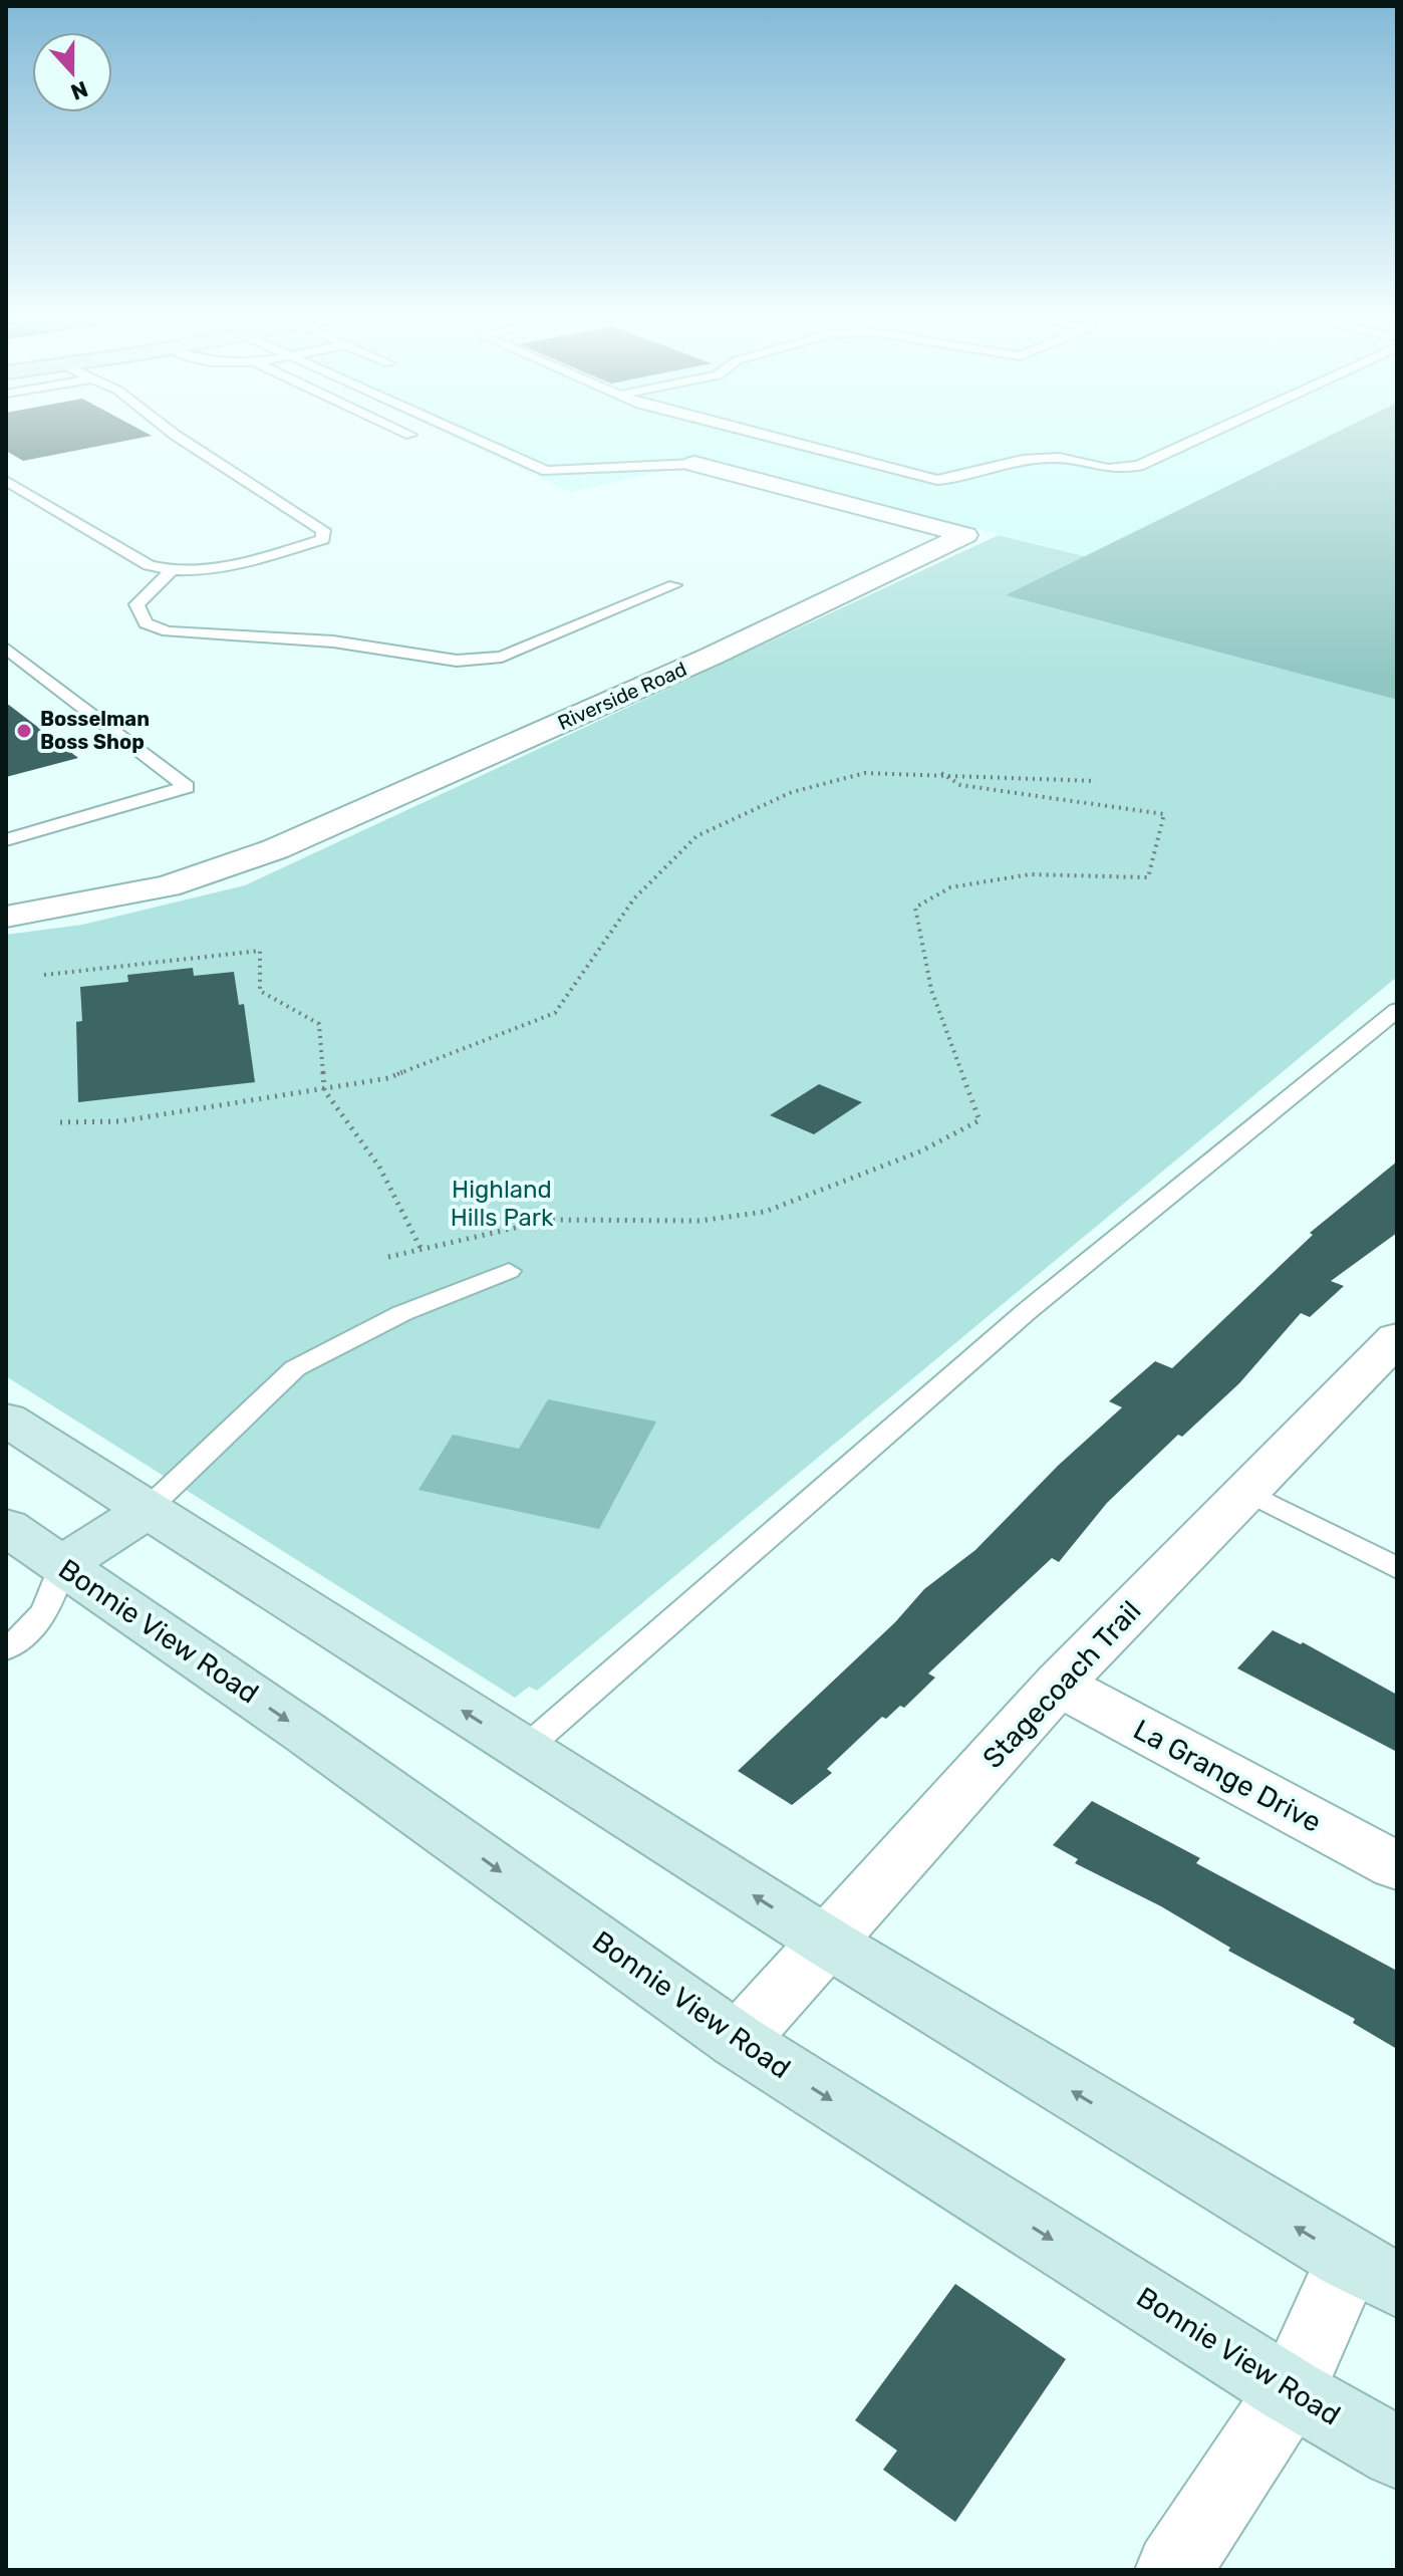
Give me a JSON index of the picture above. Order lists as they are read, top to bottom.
{
  "streets": {
    "main road": ["Bonnie View Road"],
    "street": ["Riverside Road", "Stagecoach Trail", "La Grange Drive"]
  },
  "crossings": [
    ["Bonnie View Road", "Stagecoach Trail"],
    ["Stagecoach Trail", "La Grange Drive"]
  ],
  "parks": ["Highland Hills Park"],
  "places": ["Bosselman Boss Shop"],
  "north": "bottom"
}
